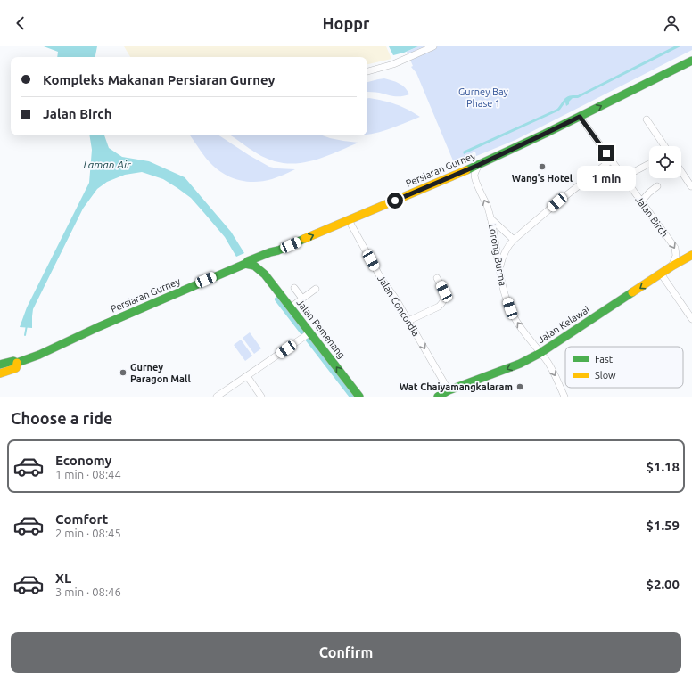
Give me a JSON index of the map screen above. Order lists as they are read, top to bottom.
{
  "streets": {
    "main road": ["Persiaran Gurney", "Jalan Kelawai", "Jalan Pemenang"],
    "street": ["Jalan Birch", "Lorong Burma", "Jalan Concordia"]
  },
  "crossings": [
    ["Persiaran Gurney", "Jalan Birch"],
    ["Persiaran Gurney", "Lorong Burma"],
    ["Persiaran Gurney", "Jalan Concordia"],
    ["Persiaran Gurney", "Jalan Pemenang"],
    ["Jalan Birch", "Jalan Kelawai"],
    ["Lorong Burma", "Jalan Kelawai"],
    ["Jalan Concordia", "Jalan Kelawai"]
  ],
  "one_way": [
    "Jalan Birch",
    "Jalan Concordia",
    "Jalan Kelawai",
    "Jalan Pemenang"
  ],
  "water": ["Laman Air"],
  "parks": ["Gurney Bay Phase 1"],
  "places": ["Wang's Hotel", "Gurney Paragon Mall", "Wat Chaiyamangkalaram"],
  "legend": ["Fast", "Slow"],
  "page": {
    "header": "Hoppr",
    "banner": ["Kompleks Makanan Persiaran Gurney", "Jalan Birch"],
    "bubble": "1 min",
    "heading": "Choose a ride",
    "list": [
      {
        "name": "Economy",
        "note": "1 min · 08:44",
        "value": "$1.18"
      },
      {
        "name": "Comfort",
        "note": "2 min · 08:45",
        "value": "$1.59"
      },
      {
        "name": "XL",
        "note": "3 min · 08:46",
        "value": "$2.00"
      }
    ],
    "buttons": "Confirm"
  }
}
